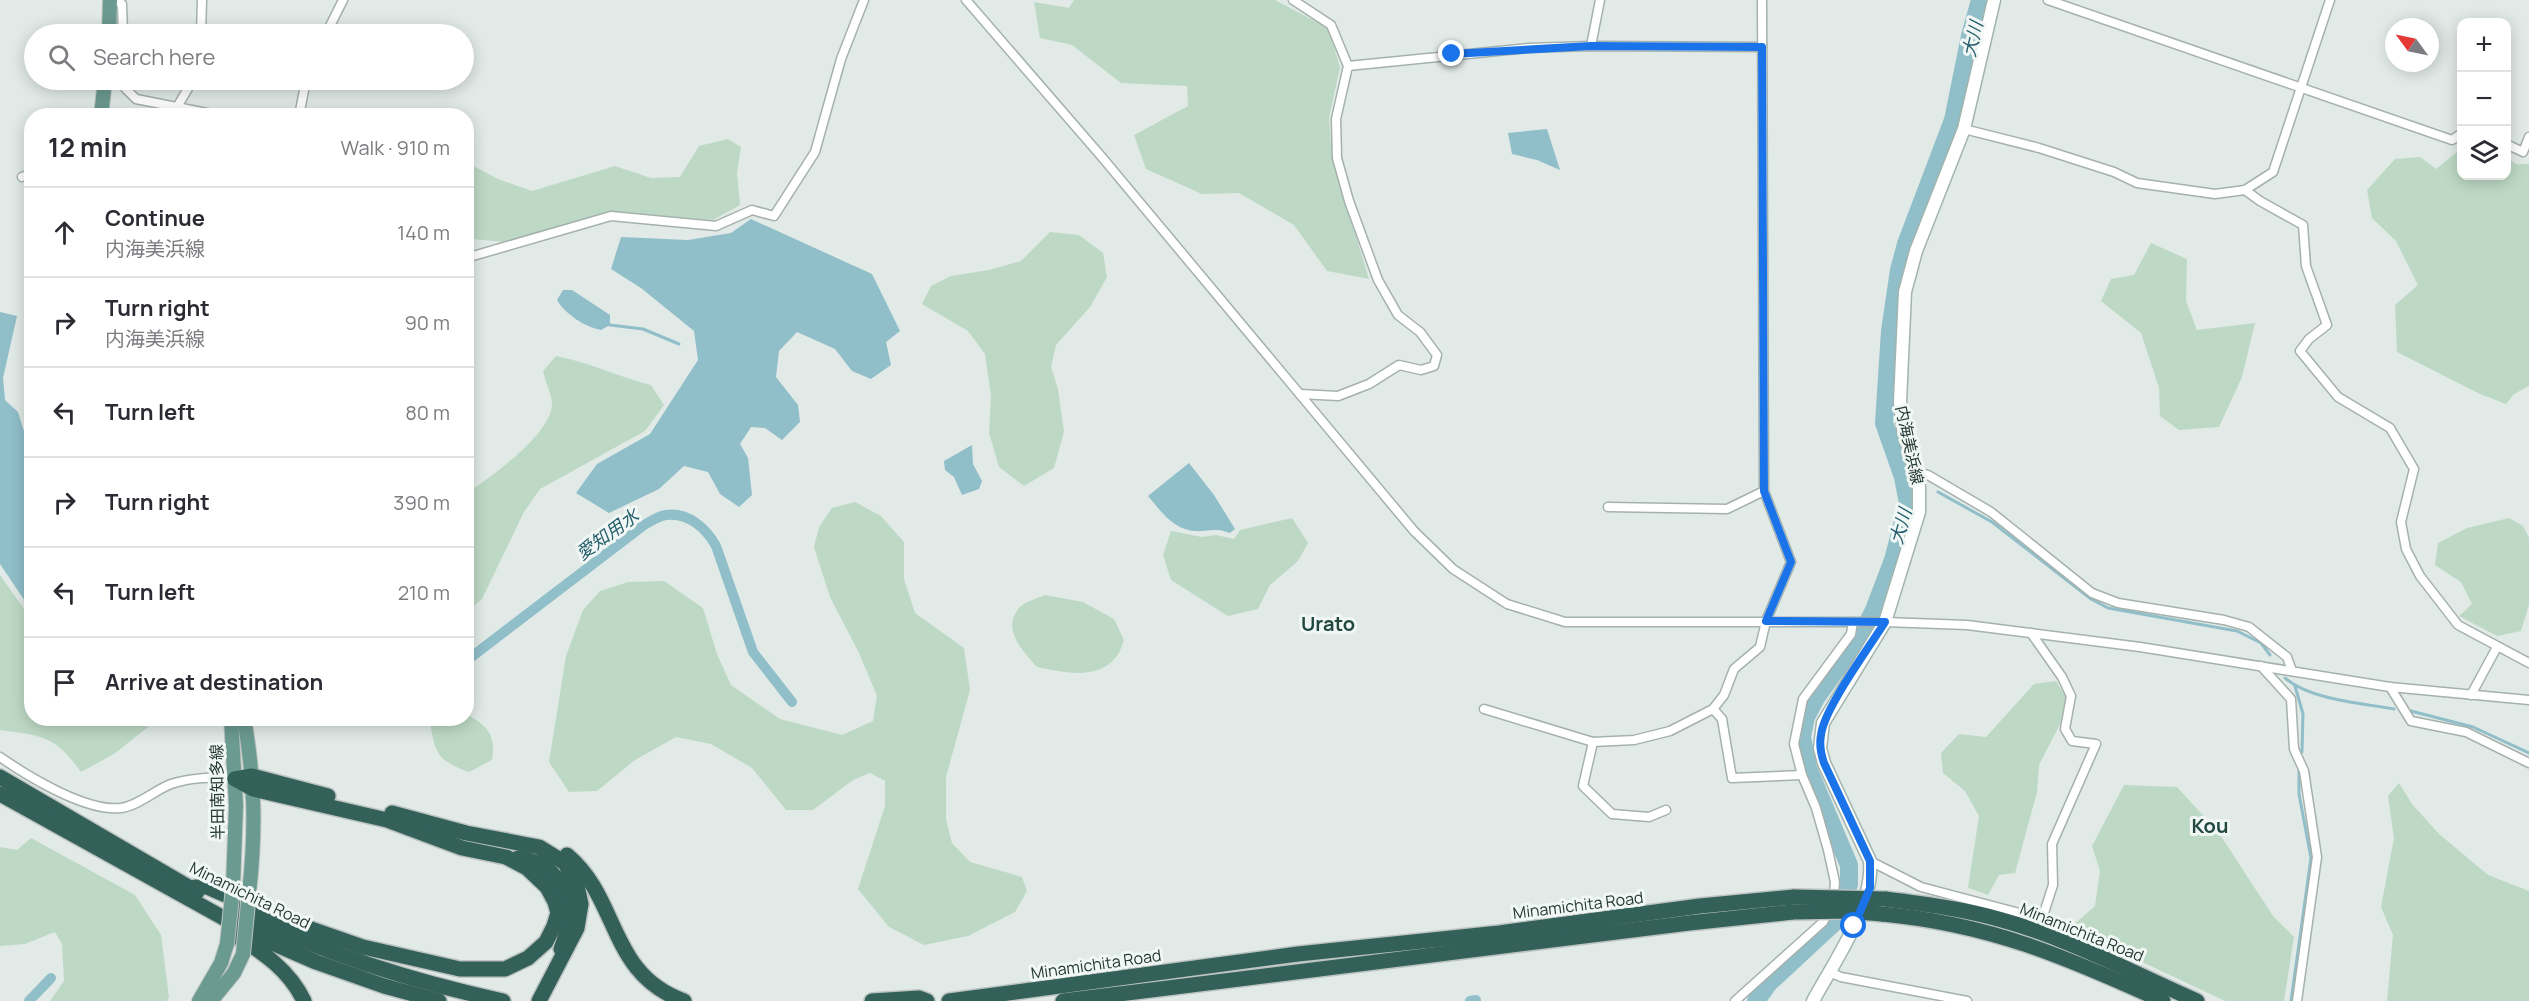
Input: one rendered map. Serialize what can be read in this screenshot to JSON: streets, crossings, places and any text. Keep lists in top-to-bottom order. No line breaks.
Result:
{"streets":{"highway":["Minamichita Road"],"main road":["内海美浜線","半田南知多線"]},"districts":["Urato","Kou"],"water":["大川","愛知用水"],"north":"top left","page":{"map_buttons":["+","−"],"search":"Search here","heading":["12 min","Walk · 910 m"],"list":[["Continue","内海美浜線","140 m"],["Turn right","内海美浜線","90 m"],["Turn left","80 m"],["Turn right","390 m"],["Turn left","210 m"],"Arrive at destination"]}}
